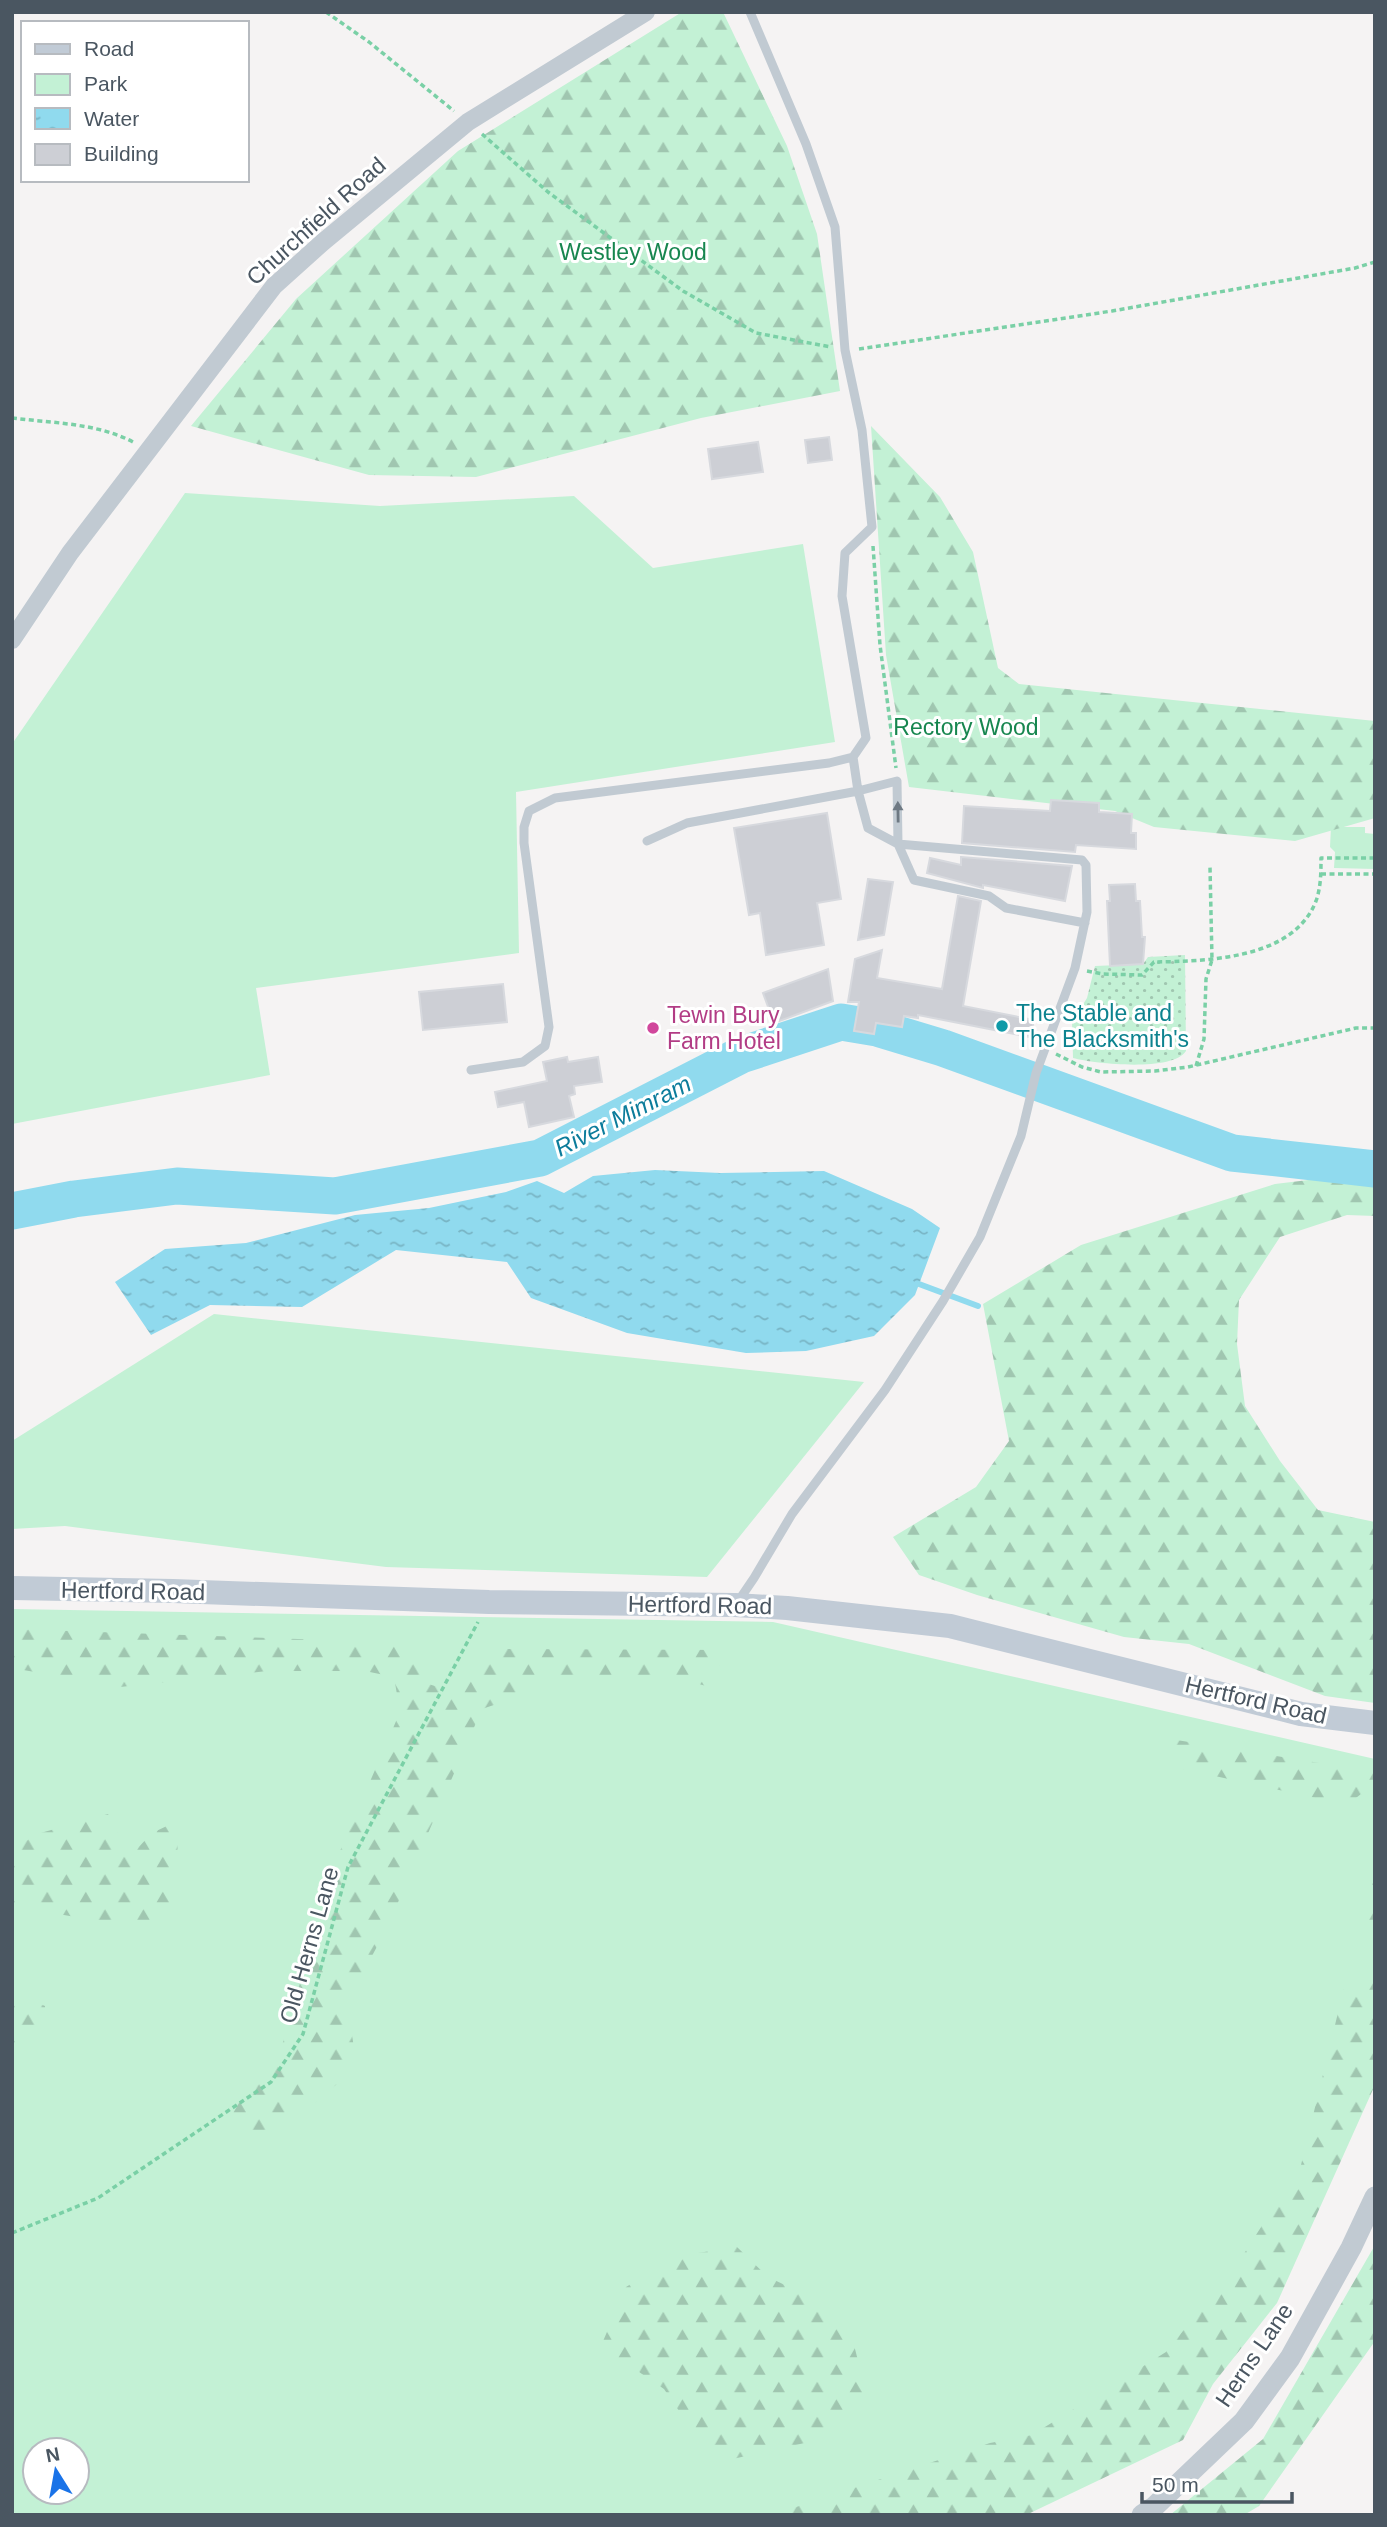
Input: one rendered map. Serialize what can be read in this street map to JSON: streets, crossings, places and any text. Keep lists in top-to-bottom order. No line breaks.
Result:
{"streets":{"main road":["Hertford Road"],"street":["Churchfield Road","Herns Lane"],"path":["Old Herns Lane"]},"crossings":[["Hertford Road","Old Herns Lane"]],"water":["River Mimram"],"parks":["Westley Wood","Rectory Wood"],"places":["The Stable and The Blacksmith's","Tewin Bury Farm Hotel"],"legend":["Road","Park","Water","Building"],"scale_bar":"50 m","north":"top"}
